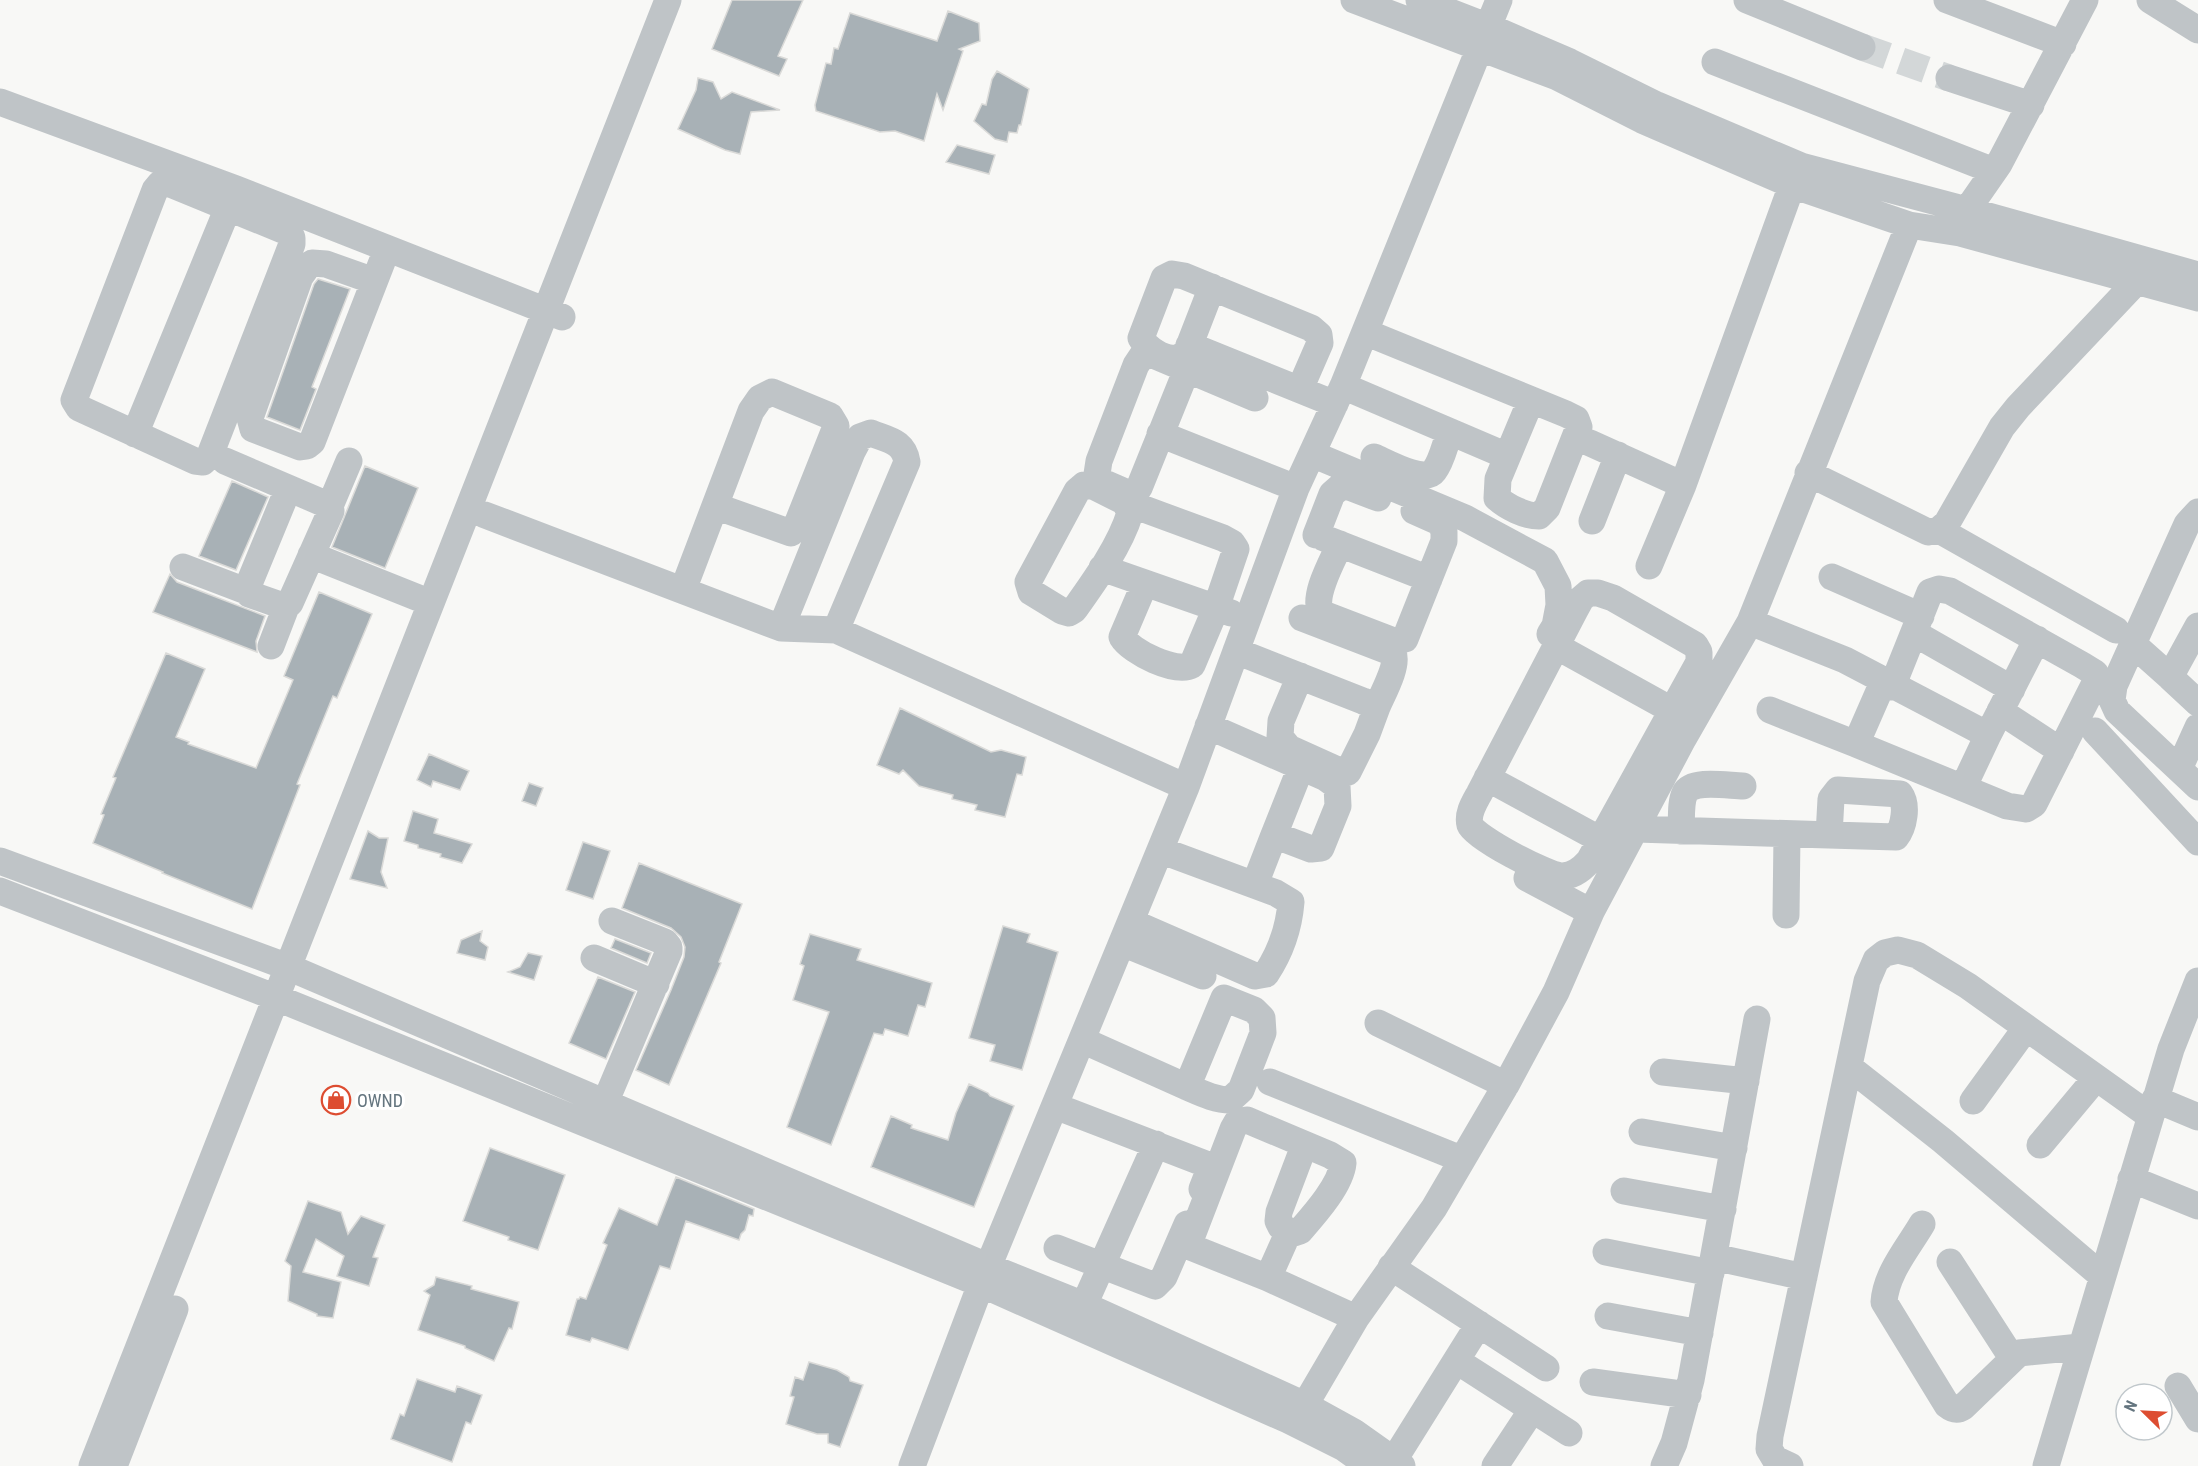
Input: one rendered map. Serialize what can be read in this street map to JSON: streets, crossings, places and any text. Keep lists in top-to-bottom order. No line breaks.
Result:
{"places":{"shop":["OWND"]},"north":"top left"}
